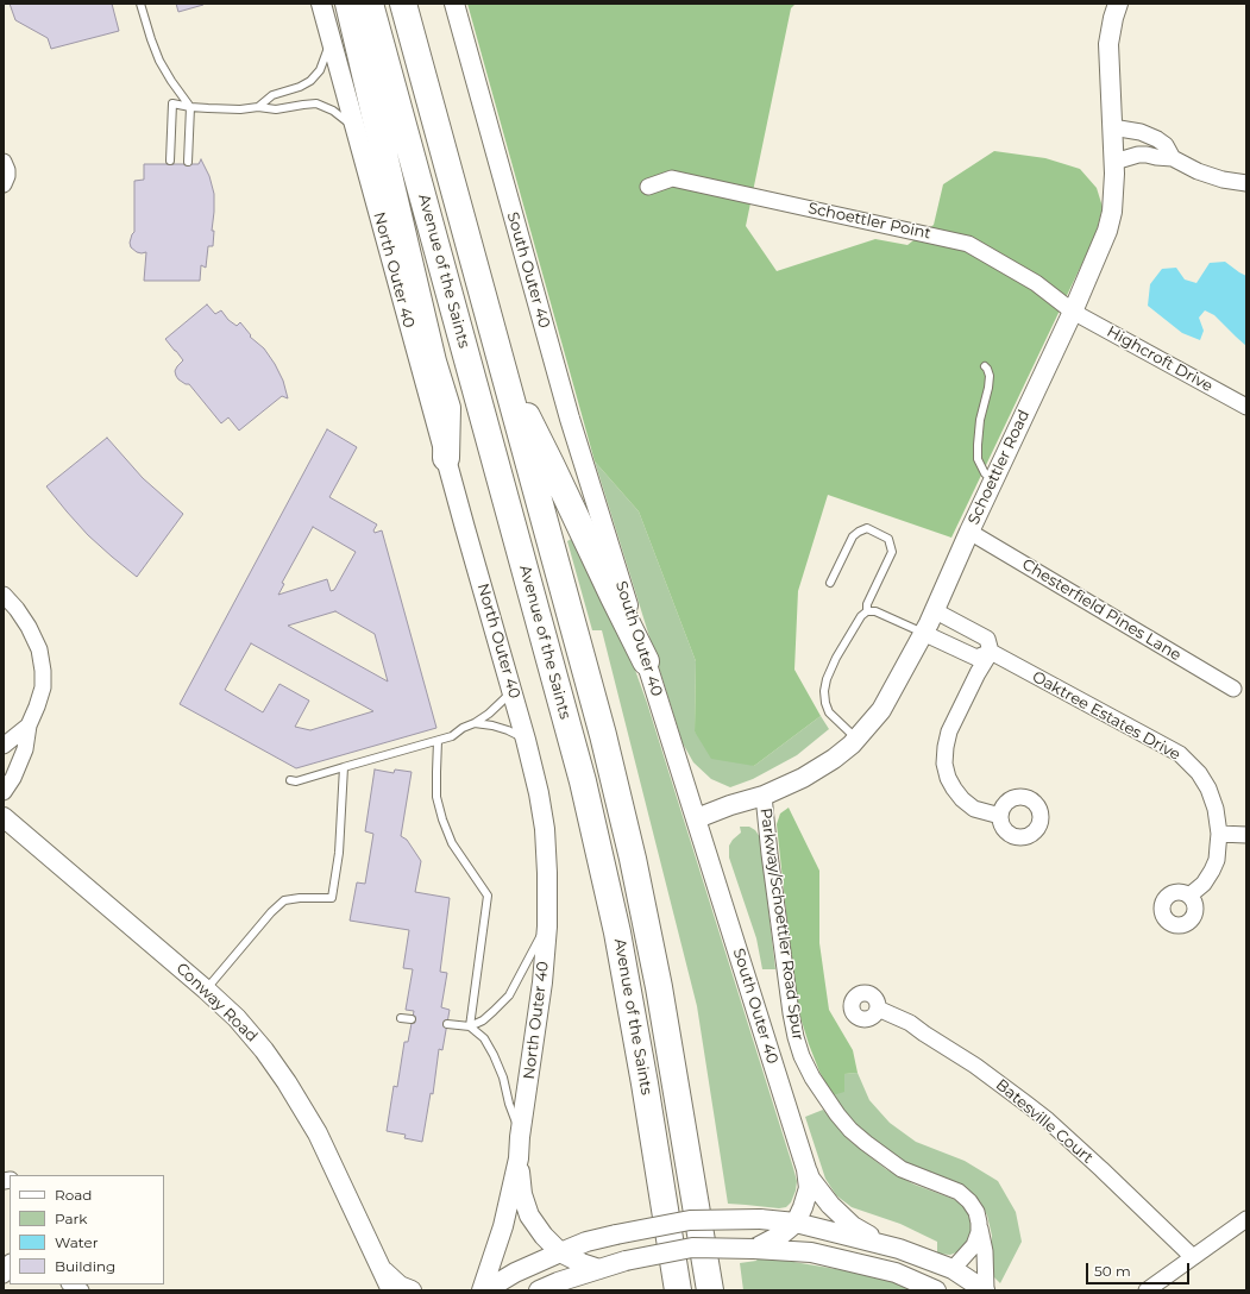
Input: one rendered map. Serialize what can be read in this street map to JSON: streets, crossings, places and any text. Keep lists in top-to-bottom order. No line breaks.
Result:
{"streets":{"highway":["Avenue of the Saints"],"street":["Schoettler Point","North Outer 40","South Outer 40","Highcroft Drive","Schoettler Road","Chesterfield Pines Lane","Oaktree Estates Drive","Parkway/Schoettler Road Spur","Conway Road","Batesville Court"]},"crossings":[["Schoettler Point","Highcroft Drive"],["Schoettler Point","Schoettler Road"],["South Outer 40","Schoettler Road"],["Highcroft Drive","Schoettler Road"],["Schoettler Road","Chesterfield Pines Lane"],["Schoettler Road","Oaktree Estates Drive"],["Schoettler Road","Parkway/Schoettler Road Spur"]],"legend":["Road","Park","Water","Building"],"scale_bar":"50 m"}
